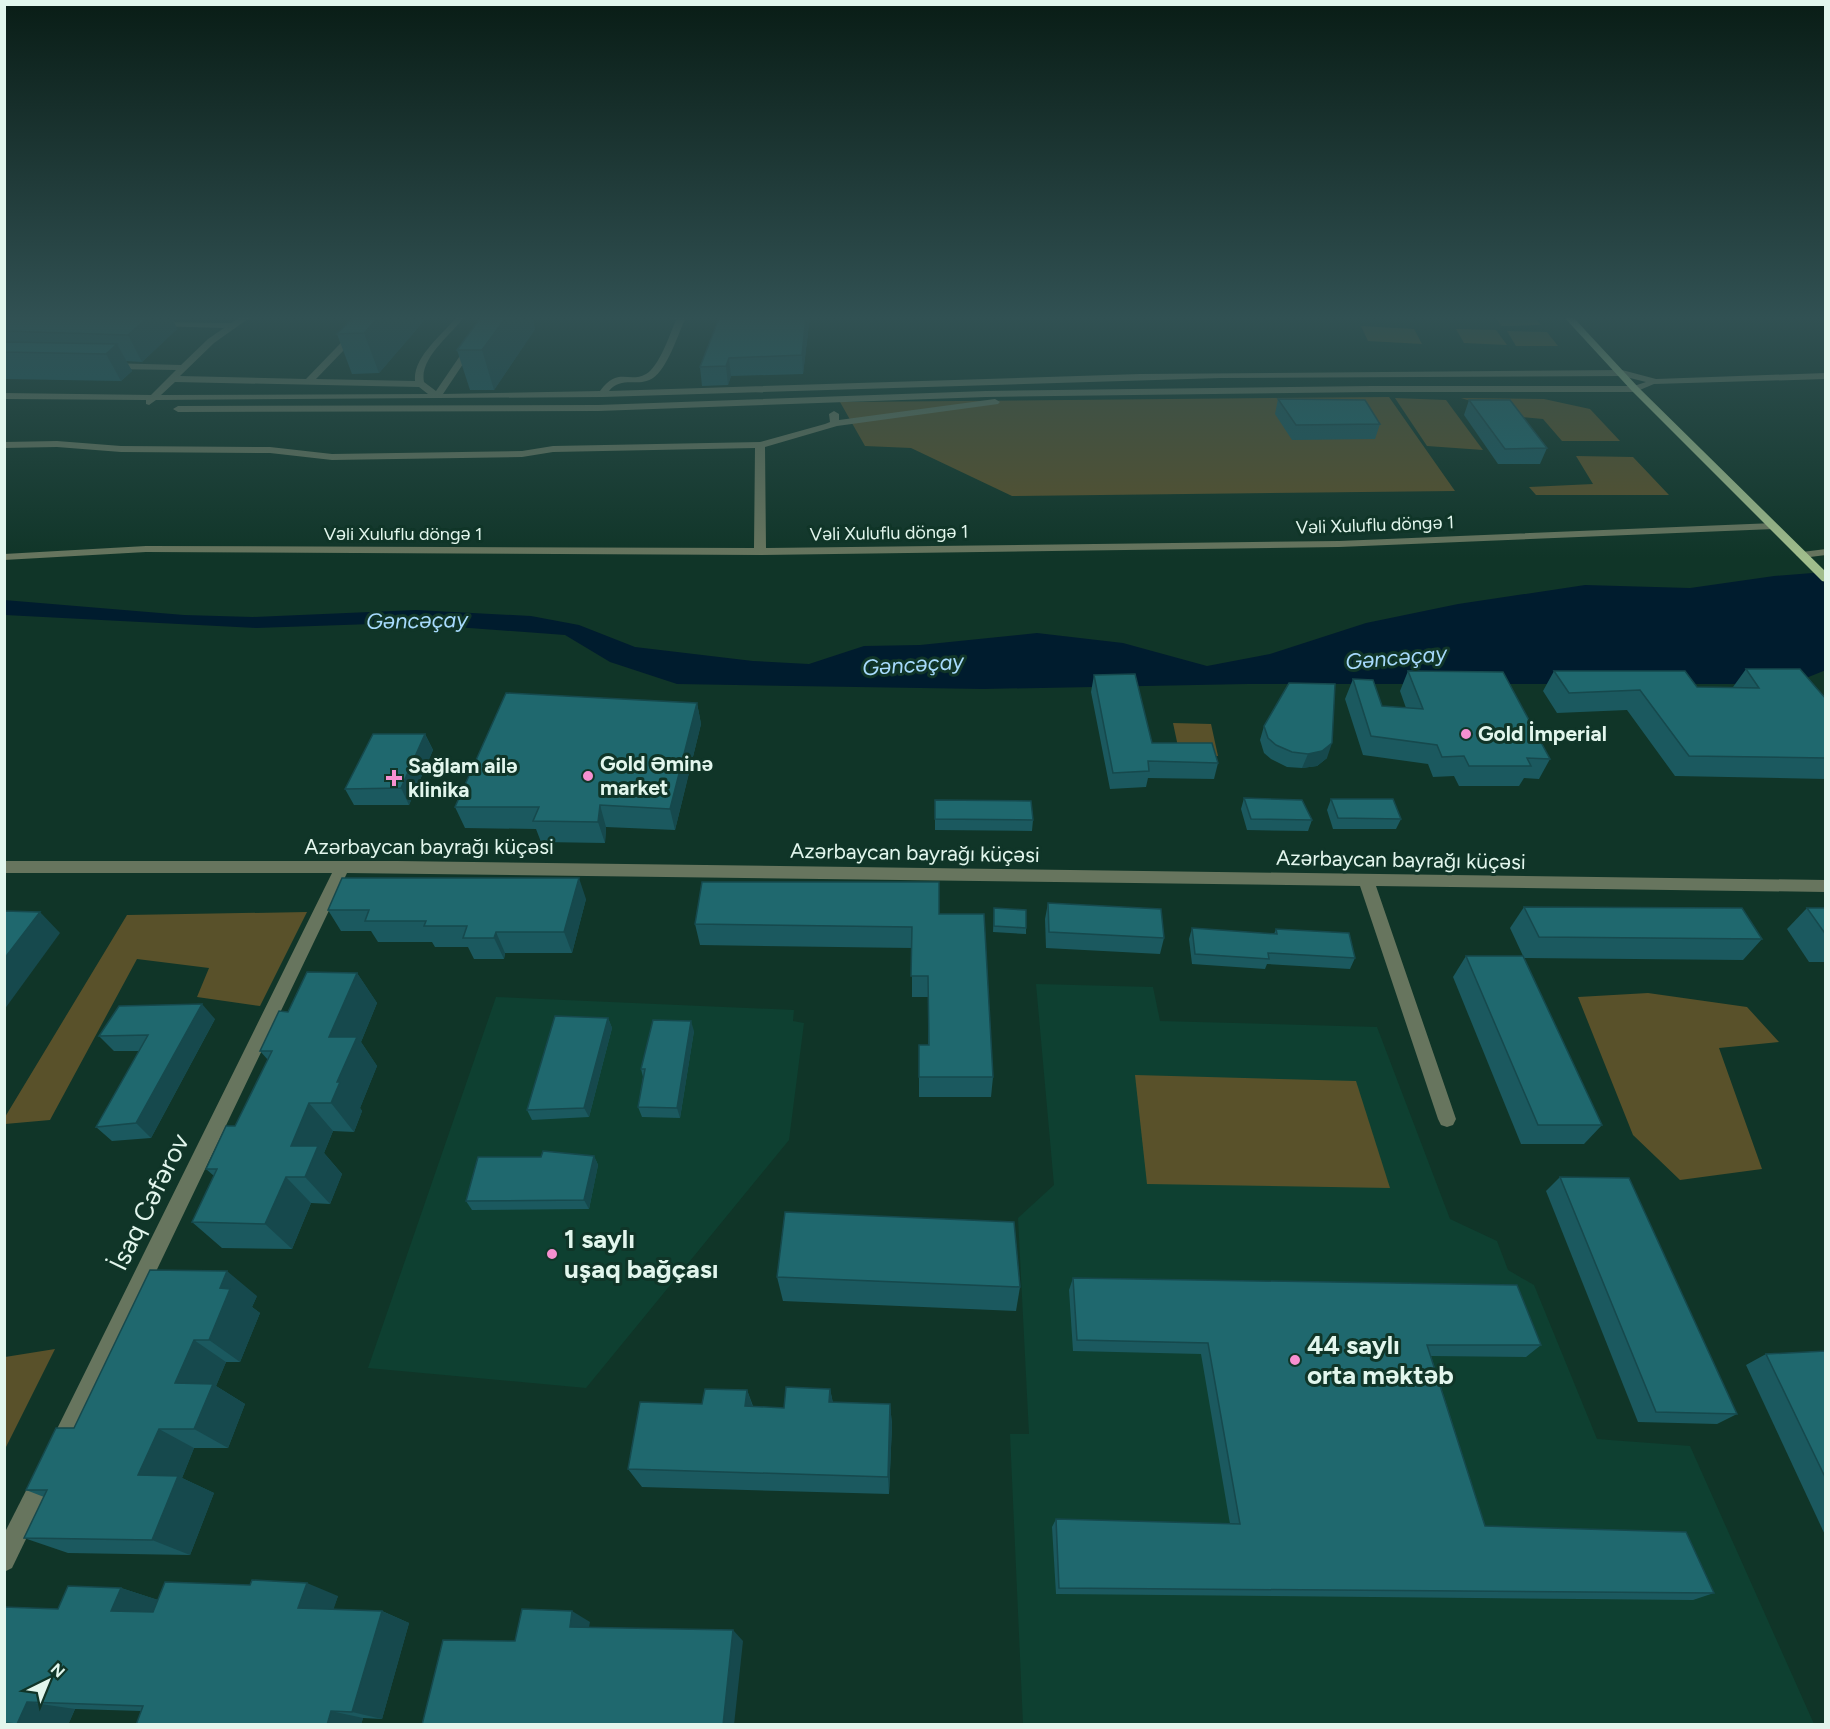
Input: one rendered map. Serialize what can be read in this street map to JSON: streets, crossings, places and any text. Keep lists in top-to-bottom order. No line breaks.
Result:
{"streets":{"street":["Vəli Xuluflu döngə 1","Azərbaycan bayrağı küçəsi","İsaq Cəfərov"]},"crossings":[["Azərbaycan bayrağı küçəsi","İsaq Cəfərov"]],"water":["Gəncəçay"],"places":{"other":["Gold İmperial","Gold Əminə market","1 saylı uşaq bağçası","44 saylı orta məktəb"],"health":["Sağlam ailə klinika"]},"north":"top right"}
